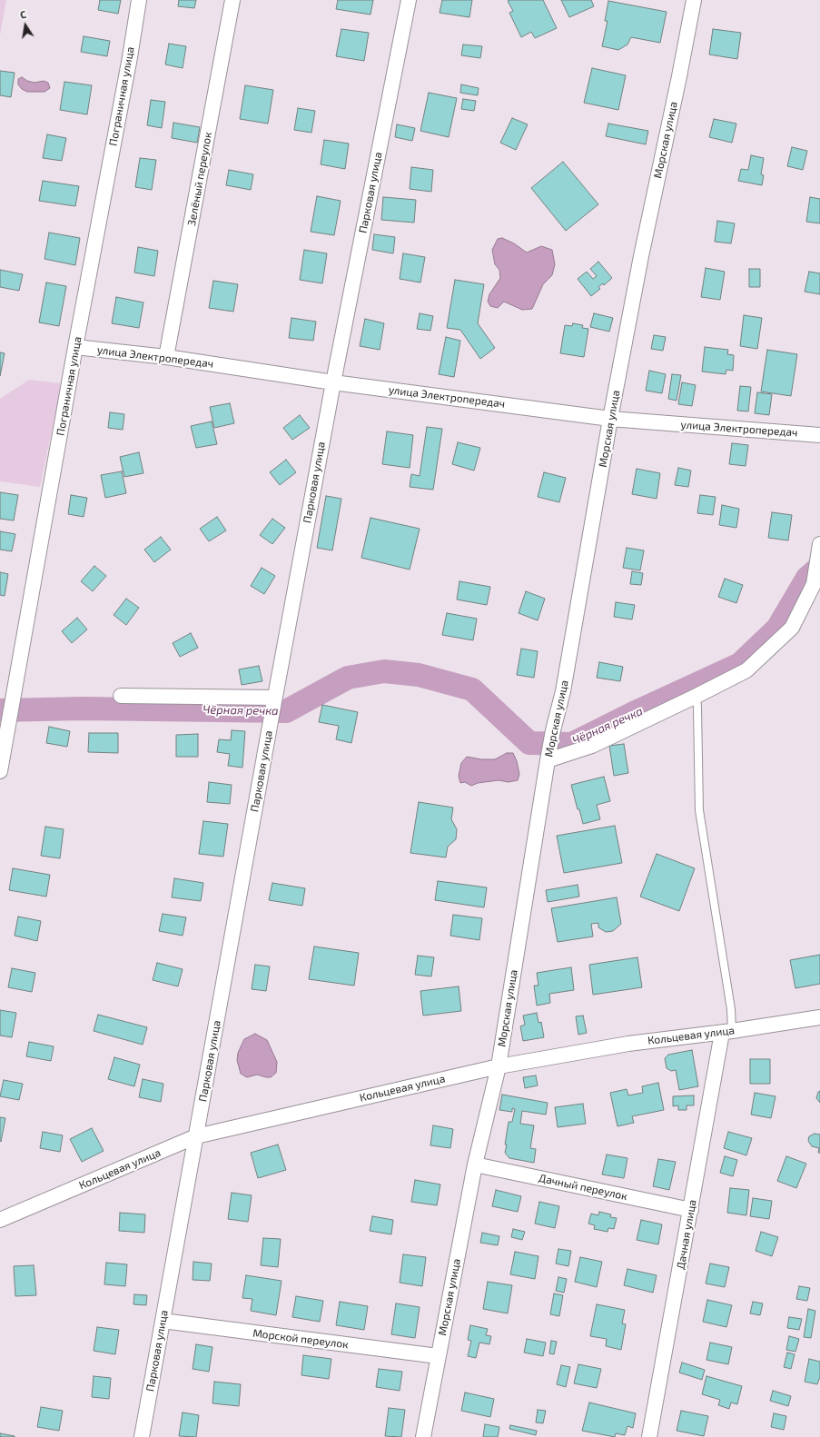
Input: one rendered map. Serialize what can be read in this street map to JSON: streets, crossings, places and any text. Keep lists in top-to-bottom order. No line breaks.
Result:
{"streets":{"street":["Пограничная улица","Морская улица","Зелёный переулок","Парковая улица","улица Электропередач","Кольцевая улица","Дачный переулок","Дачная улица","Морской переулок"]},"crossings":[["Пограничная улица","улица Электропередач"],["Морская улица","улица Электропередач"],["Морская улица","Кольцевая улица"],["Морская улица","Дачный переулок"],["Морская улица","Морской переулок"],["Зелёный переулок","улица Электропередач"],["Парковая улица","улица Электропередач"],["Парковая улица","Кольцевая улица"],["Парковая улица","Морской переулок"],["Кольцевая улица","Дачная улица"],["Дачный переулок","Дачная улица"]],"water":["Чёрная речка"],"north":"top"}
